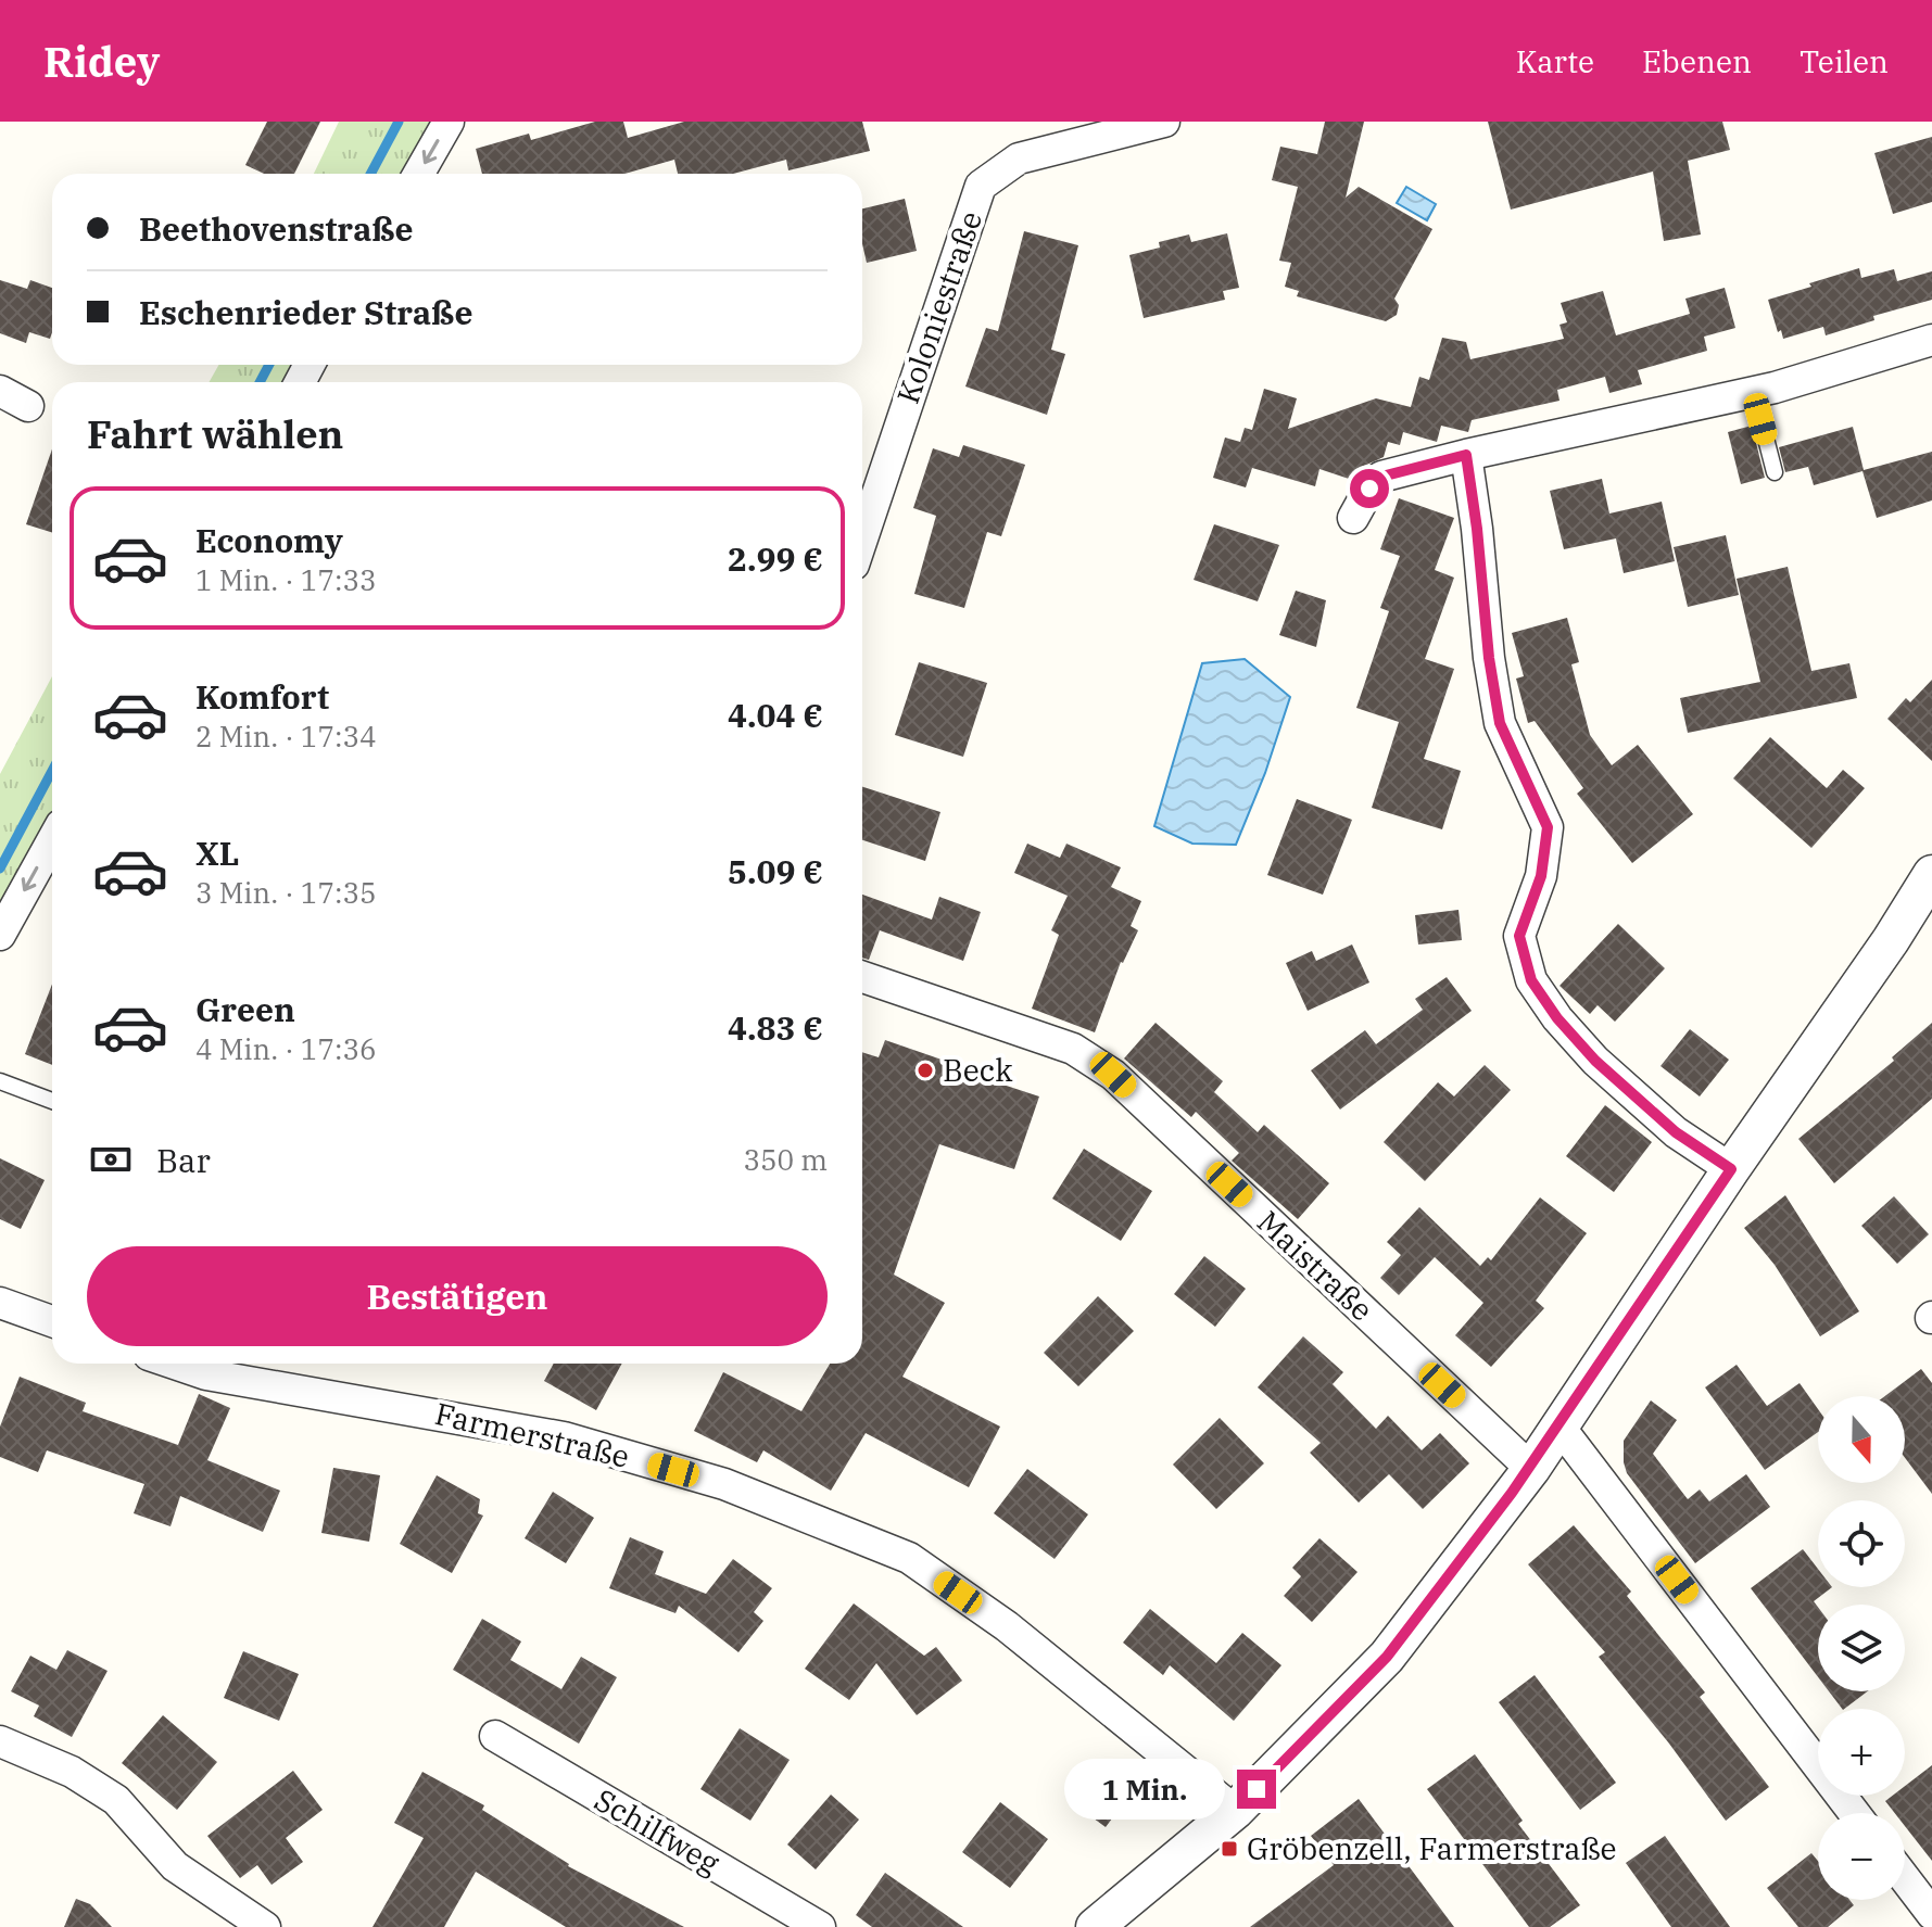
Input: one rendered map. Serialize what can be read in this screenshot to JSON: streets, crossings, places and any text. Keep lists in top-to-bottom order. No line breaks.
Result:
{"streets":{"street":["Koloniestraße","Maistraße","Farmerstraße","Schilfweg"]},"places":{"other":["Beck"],"transit":["Gröbenzell, Farmerstraße"]},"north":"bottom","page":{"header":"Ridey","nav":["Karte","Ebenen","Teilen"],"banner":["Beethovenstraße","Eschenrieder Straße"],"heading":"Fahrt wählen","list":[{"name":"Economy","note":"1 Min. · 17:33","value":"2.99 €"},{"name":"Komfort","note":"2 Min. · 17:34","value":"4.04 €"},{"name":"XL","note":"3 Min. · 17:35","value":"5.09 €"},{"name":"Green","note":"4 Min. · 17:36","value":"4.83 €"}],"pay":["Bar","350 m"],"buttons":"Bestätigen","map_buttons":["+","−"],"bubble":"1 Min."}}
